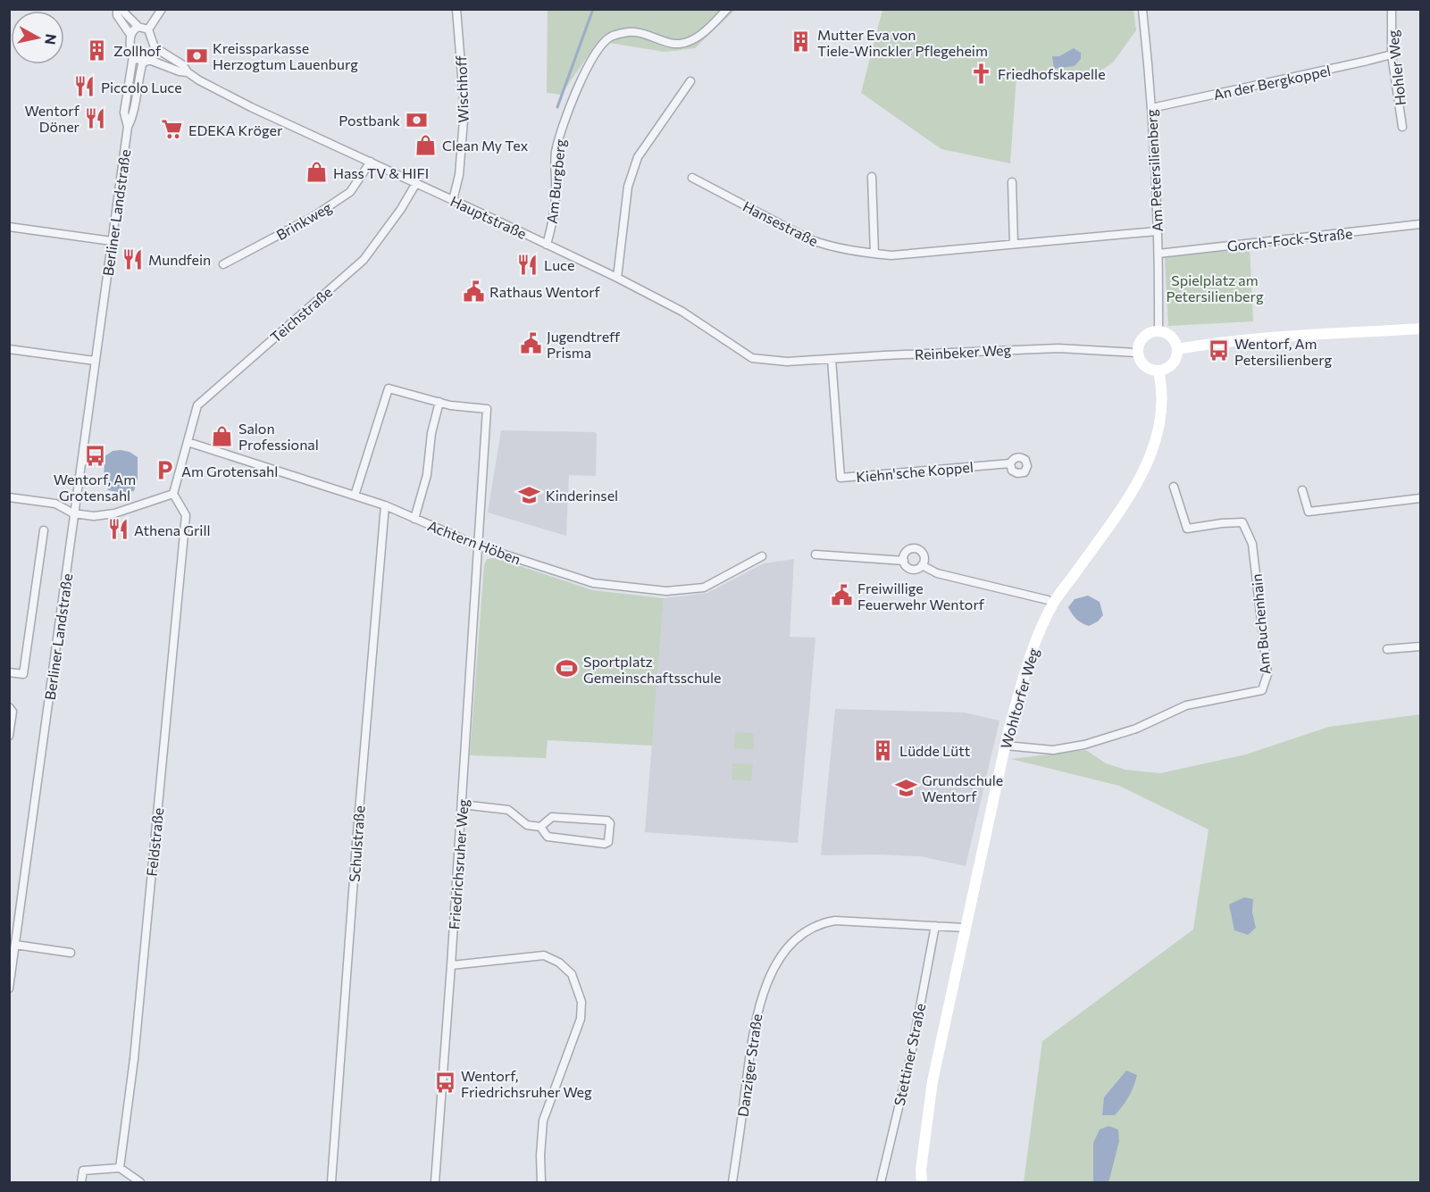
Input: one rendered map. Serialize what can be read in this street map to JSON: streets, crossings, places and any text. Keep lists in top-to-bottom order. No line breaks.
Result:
{"streets":{"main road":["Wohltorfer Weg"],"street":["Hohler Weg","An der Bergkoppel","Wischhoff","Am Petersilienberg","Am Burgberg","Berliner Landstraße","Hauptstraße","Brinkweg","Hansestraße","Gorch-Fock-Straße","Teichstraße","Reinbeker Weg","Kiehn'sche Koppel","Achtern Höben","Am Buchenhain","Feldstraße","Schulstraße","Friedrichsruher Weg","Stettiner Straße","Danziger Straße"]},"crossings":[["Hohler Weg","An der Bergkoppel"],["An der Bergkoppel","Am Petersilienberg"],["Wischhoff","Hauptstraße"],["Am Petersilienberg","Hansestraße"],["Am Petersilienberg","Gorch-Fock-Straße"],["Am Petersilienberg","Reinbeker Weg"],["Am Petersilienberg","Wohltorfer Weg"],["Am Burgberg","Hauptstraße"],["Berliner Landstraße","Hauptstraße"],["Hauptstraße","Brinkweg"],["Hauptstraße","Teichstraße"],["Hauptstraße","Reinbeker Weg"],["Teichstraße","Achtern Höben"],["Reinbeker Weg","Kiehn'sche Koppel"],["Reinbeker Weg","Wohltorfer Weg"],["Achtern Höben","Schulstraße"],["Achtern Höben","Friedrichsruher Weg"],["Am Buchenhain","Wohltorfer Weg"],["Wohltorfer Weg","Danziger Straße"],["Stettiner Straße","Danziger Straße"]],"parks":["Spielplatz am Petersilienberg"],"places":{"building":["Mutter Eva von Tiele-Winckler Pflegeheim","Zollhof","Lüdde Lütt"],"bank":["Kreissparkasse Herzogtum Lauenburg","Postbank"],"church":["Friedhofskapelle"],"restaurant":["Piccolo Luce","Wentorf Döner","Mundfein","Luce","Athena Grill"],"supermarket":["EDEKA Kröger"],"shop":["Clean My Tex","Hass TV & HIFI","Salon Professional"],"public building":["Rathaus Wentorf","Jugendtreff Prisma","Freiwillige Feuerwehr Wentorf"],"bus stop":["Wentorf, Am Petersilienberg","Wentorf, Am Grotensahl","Wentorf, Friedrichsruher Weg"],"parking":["Am Grotensahl"],"school or university":["Kinderinsel","Grundschule Wentorf"],"sports":["Sportplatz Gemeinschaftsschule"]},"north":"right"}
